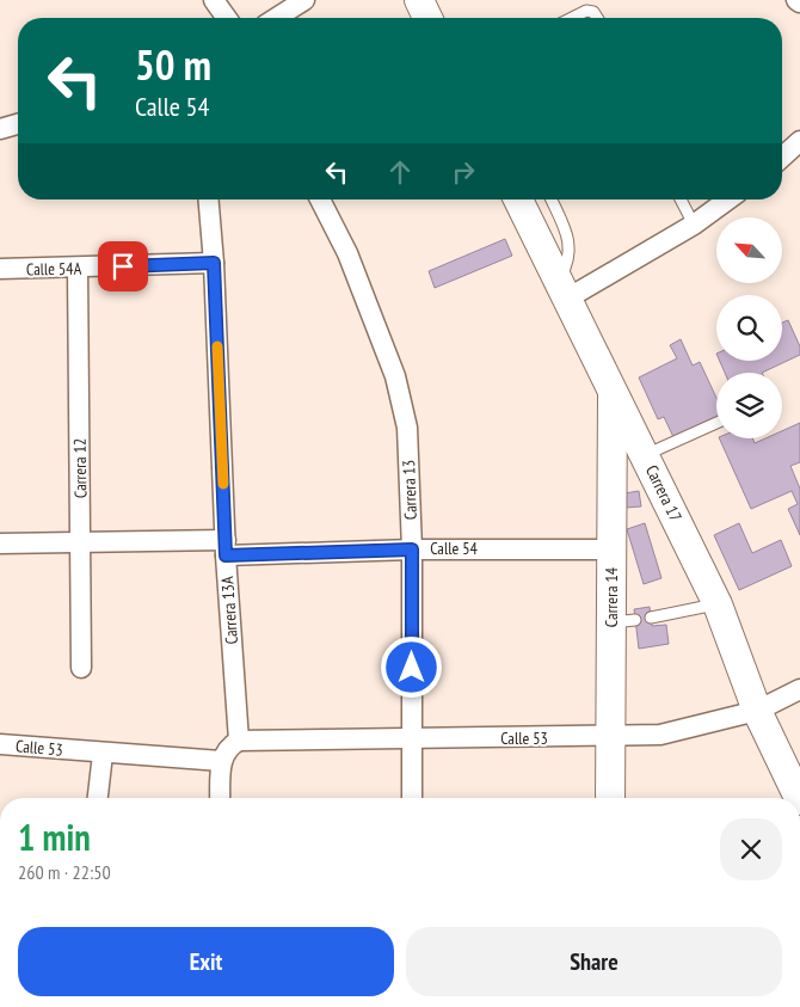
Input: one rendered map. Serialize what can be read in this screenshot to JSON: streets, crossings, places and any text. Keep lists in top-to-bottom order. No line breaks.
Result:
{"streets":{"main road":["Carrera 17","Carrera 14"],"street":["Calle 54A","Carrera 12","Carrera 13","Calle 54","Carrera 13A","Calle 53"]},"crossings":[["Calle 54A","Carrera 12"],["Calle 54A","Carrera 13A"],["Carrera 12","Calle 54"],["Carrera 13","Calle 54"],["Carrera 13","Calle 53"],["Carrera 17","Carrera 14"],["Carrera 17","Calle 53"],["Calle 54","Carrera 14"],["Calle 54","Carrera 13A"],["Carrera 14","Calle 53"],["Carrera 13A","Calle 53"]],"north":"top left","page":{"turn":["50 m","Calle 54"],"heading":["1 min","260 m · 22:50"],"buttons":["Exit","Share"]}}
